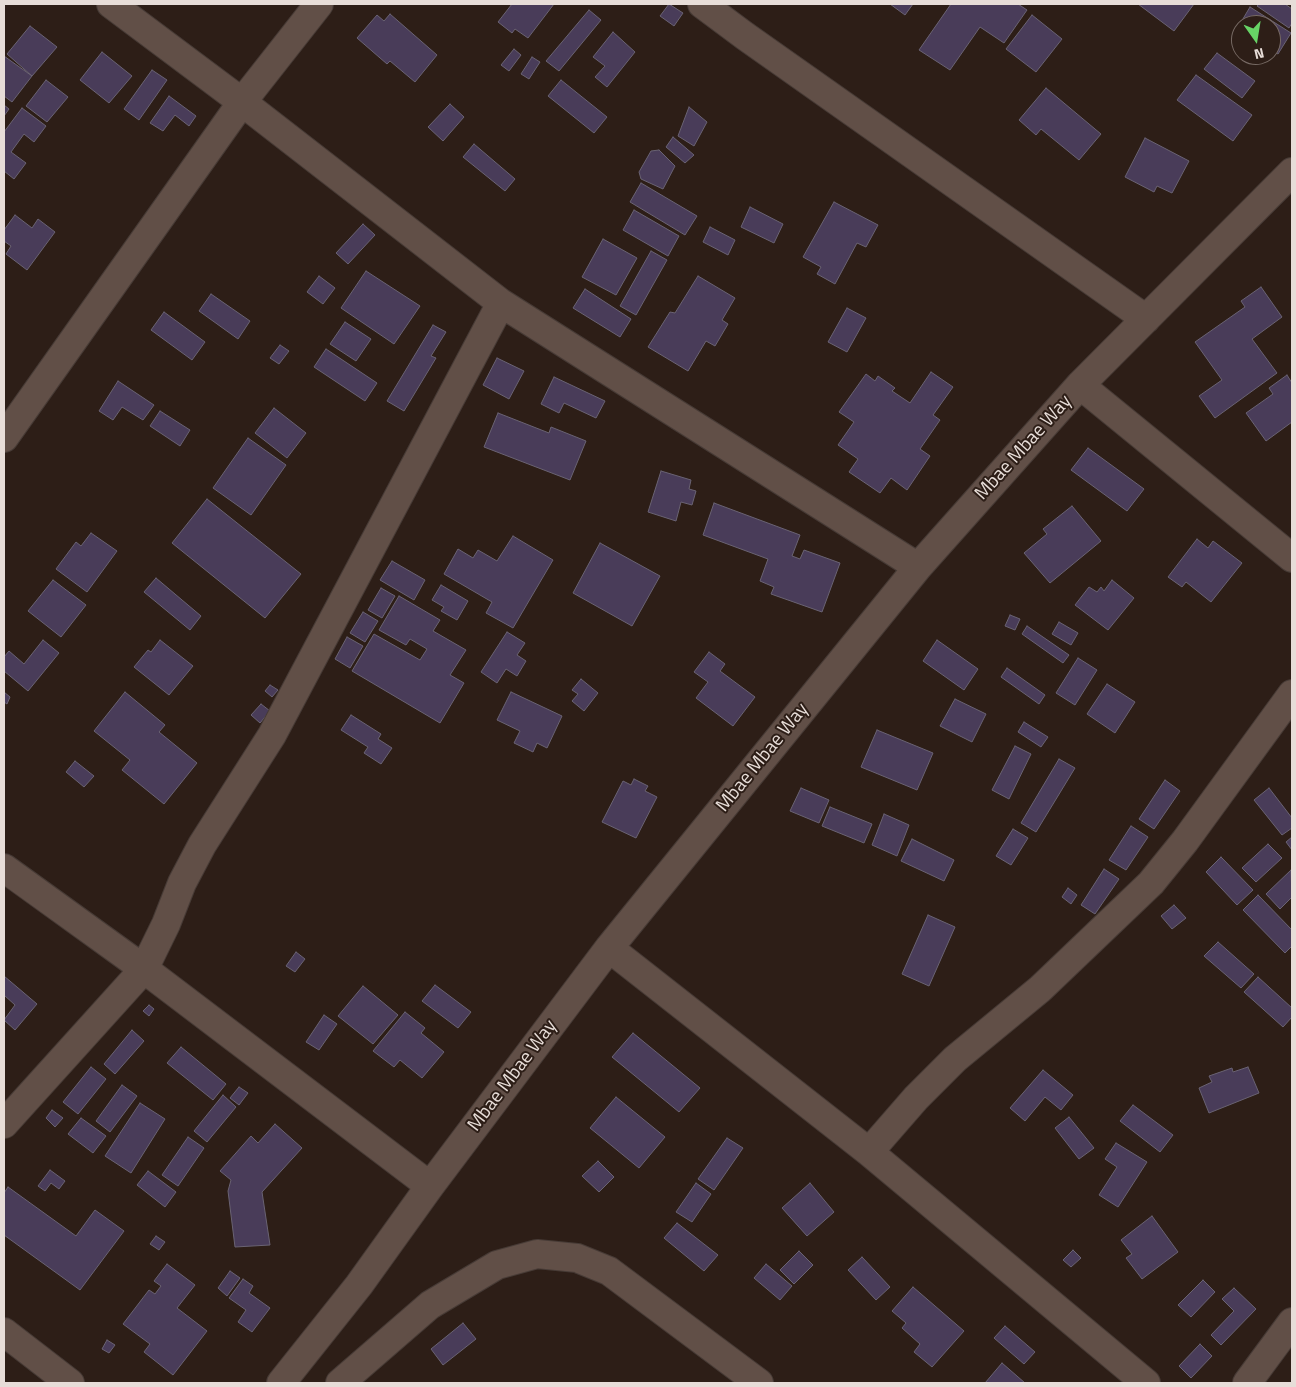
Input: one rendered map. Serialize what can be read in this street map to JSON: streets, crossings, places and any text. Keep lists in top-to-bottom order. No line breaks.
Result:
{"streets":{"street":["Mbae Mbae Way"]},"north":"bottom"}
